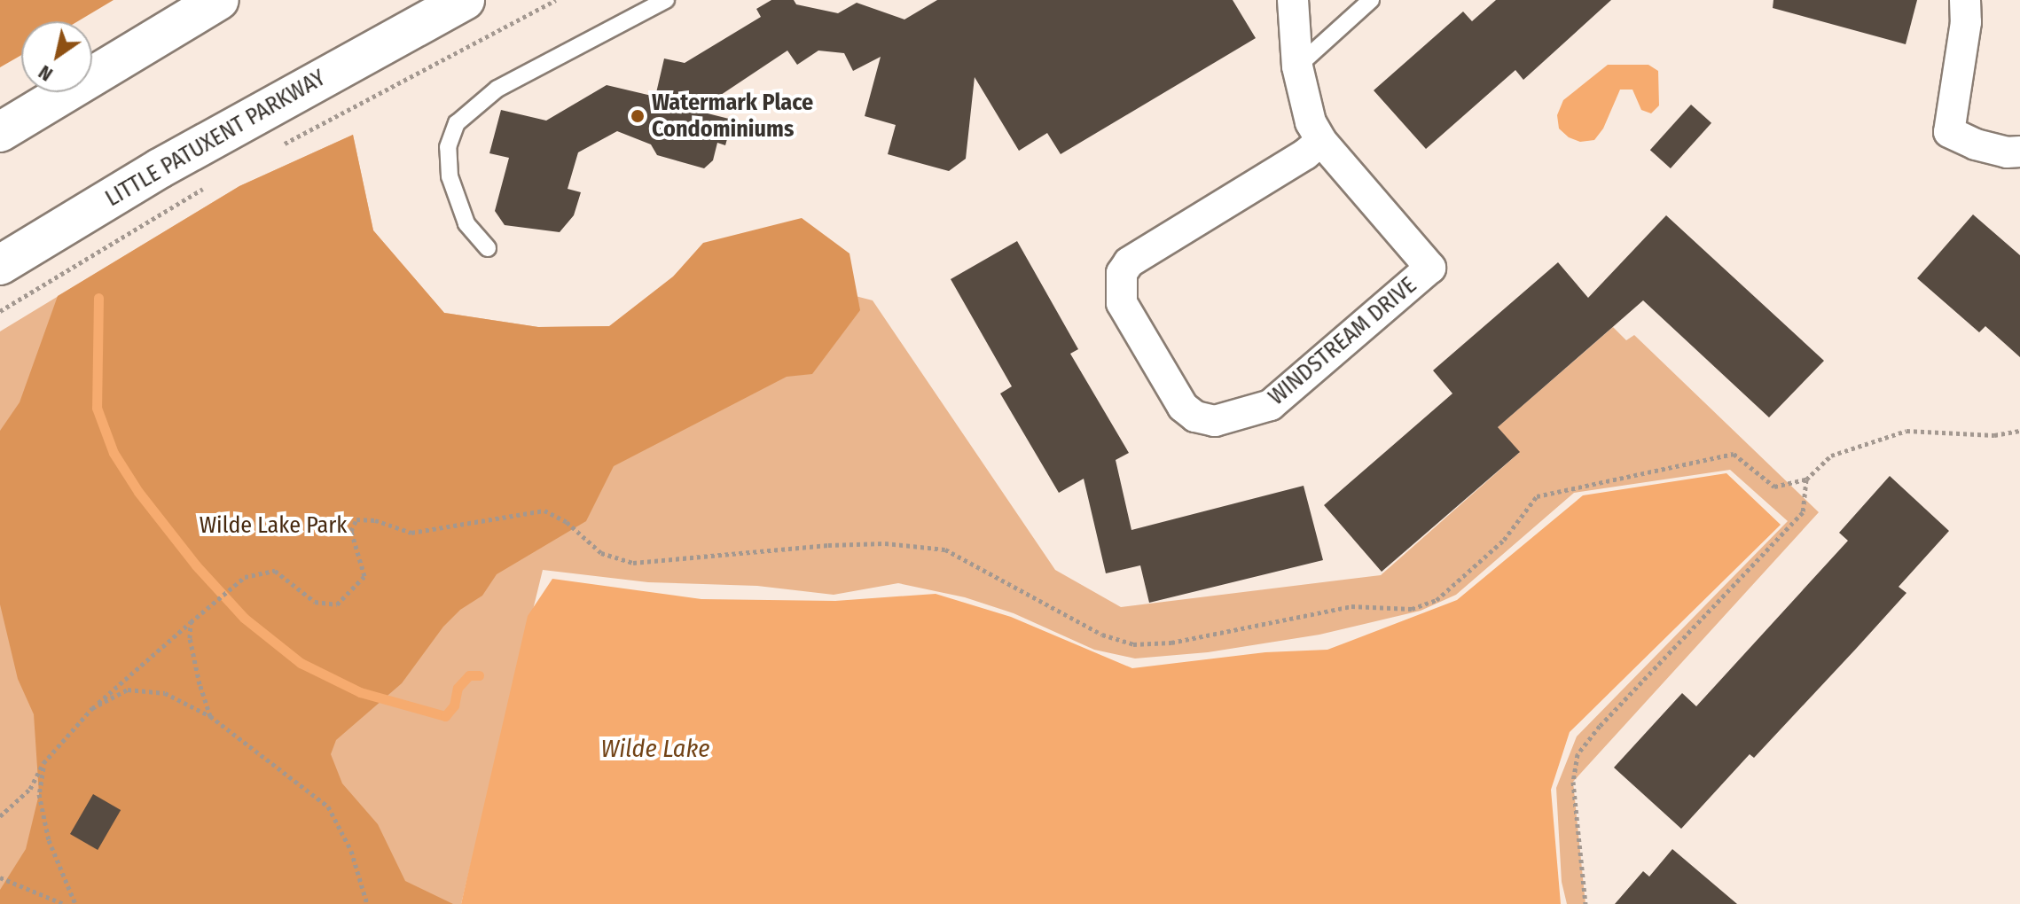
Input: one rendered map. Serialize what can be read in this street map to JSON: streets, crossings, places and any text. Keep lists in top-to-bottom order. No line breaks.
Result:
{"streets":{"main road":["LITTLE PATUXENT PARKWAY"],"street":["WINDSTREAM DRIVE"]},"water":["Wilde Lake"],"parks":["Wilde Lake Park"],"places":["Watermark Place Condominiums"],"north":"bottom left"}
